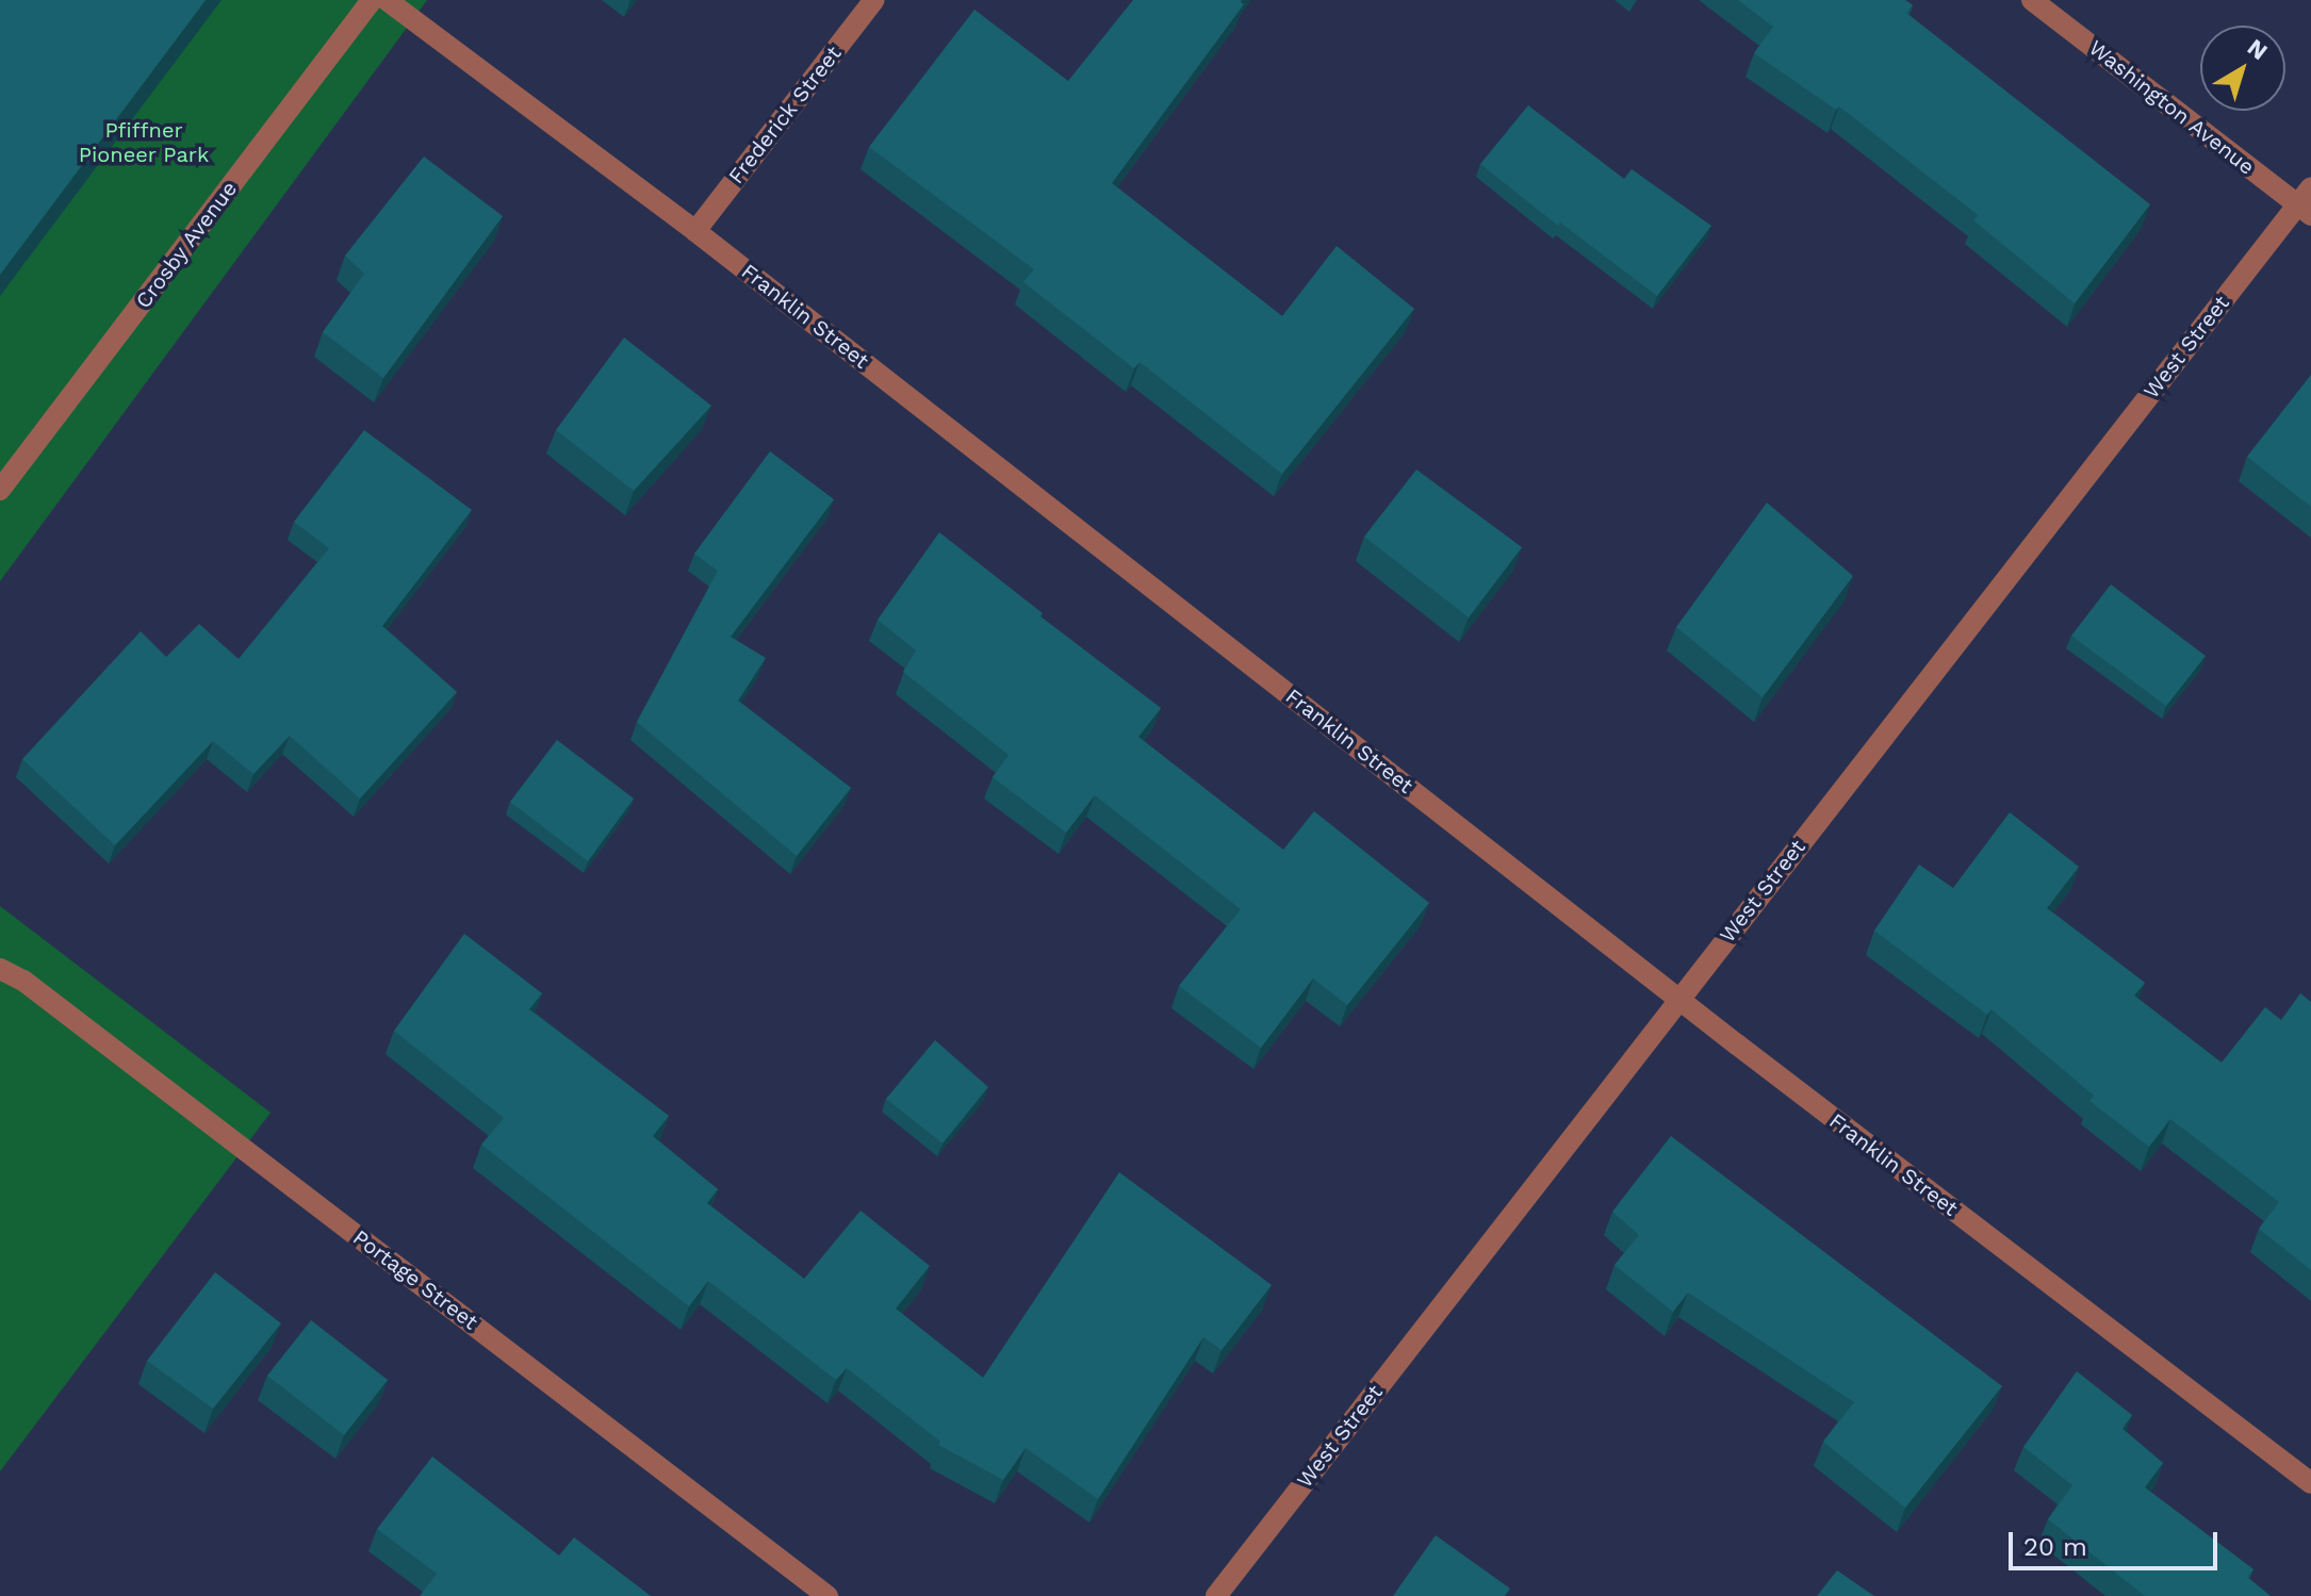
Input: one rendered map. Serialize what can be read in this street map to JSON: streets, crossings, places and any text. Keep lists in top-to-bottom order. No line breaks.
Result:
{"streets":{"street":["Washington Avenue","Frederick Street","Crosby Avenue","Franklin Street","West Street","Portage Street"]},"crossings":[["Washington Avenue","West Street"],["Frederick Street","Franklin Street"],["Franklin Street","West Street"]],"parks":["Pfiffner Pioneer Park"],"scale_bar":"20 m","north":"top right"}
